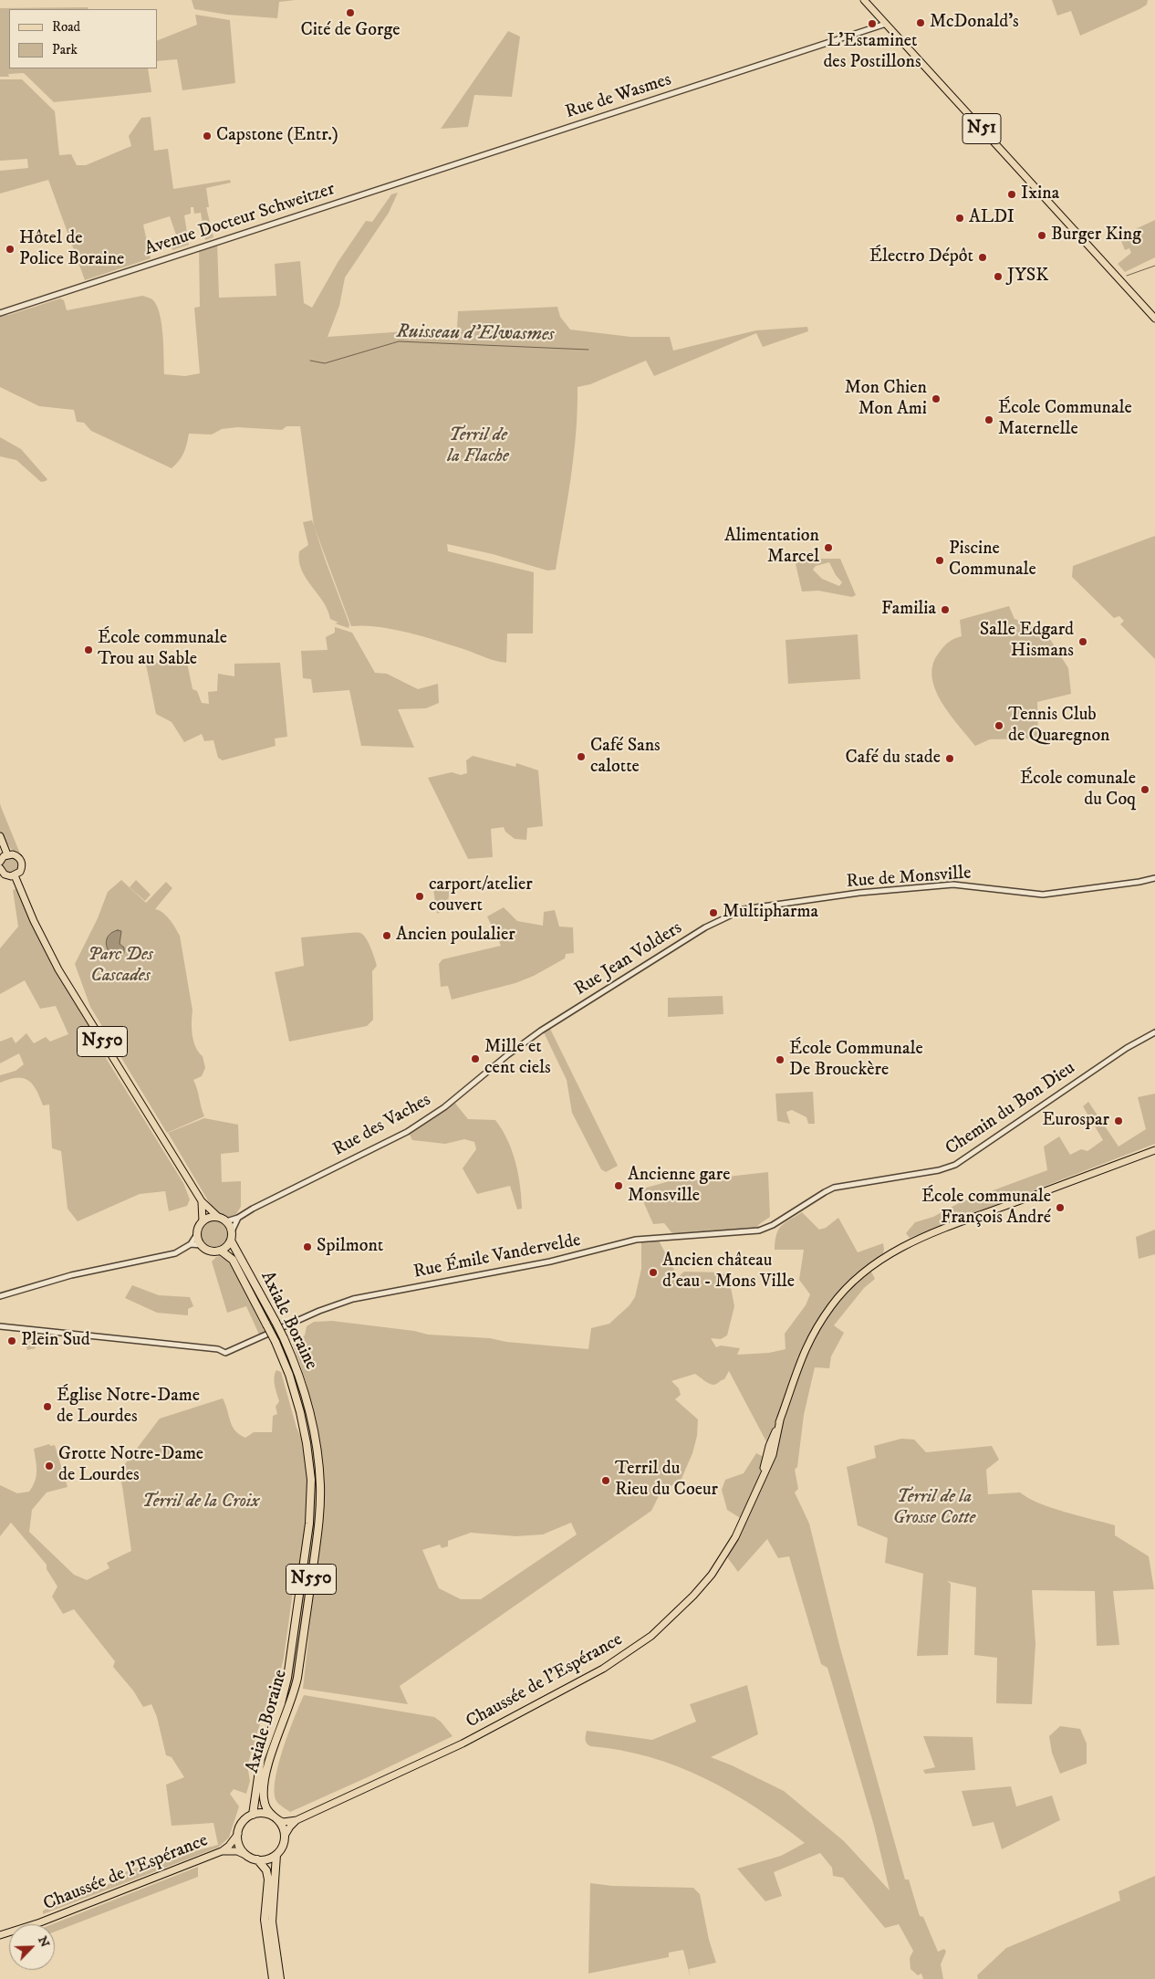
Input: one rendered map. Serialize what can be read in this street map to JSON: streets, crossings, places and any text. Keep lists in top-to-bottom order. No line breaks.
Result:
{"streets":{"highway":["N550","Axiale Boraine"],"main road":["N51","Chaussée de l'Espérance"],"street":["Rue de Wasmes","Avenue Docteur Schweitzer","Rue de Monsville","Rue Jean Volders","Chemin du Bon Dieu","Rue des Vaches","Rue Émile Vandervelde"]},"crossings":[["Rue de Wasmes","N51"],["Rue de Wasmes","Avenue Docteur Schweitzer"],["Rue de Monsville","Rue Jean Volders"],["Rue Jean Volders","Rue des Vaches"],["N550","Rue des Vaches"],["N550","Axiale Boraine"],["Chemin du Bon Dieu","Rue Émile Vandervelde"],["Rue des Vaches","Axiale Boraine"]],"water":["Ruisseau d'Elwasmes"],"parks":["Terril de la Flache","Parc Des Cascades","Terril de la Grosse Cotte","Terril de la Croix"],"places":["Cité de Gorge","McDonald's","L'Estaminet des Postillons","Capstone (Entr.)","Ixina","ALDI","Burger King","Hôtel de Police Boraine","Électro Dépôt","JYSK","Mon Chien Mon Ami","École Communale Maternelle","Alimentation Marcel","Piscine Communale","Familia","Salle Edgard Hismans","École communale Trou au Sable","Tennis Club de Quaregnon","Café Sans calotte","Café du stade","École comunale du Coq","carport/atelier couvert","Multipharma","Ancien poulalier","Mille et cent ciels","École Communale De Brouckère","Eurospar","Ancienne gare Monsville","École communale François André","Spilmont","Ancien château d'eau - Mons Ville","Plein Sud","Église Notre-Dame de Lourdes","Grotte Notre-Dame de Lourdes","Terril du Rieu du Coeur"],"legend":["Road","Park"],"north":"top right"}
